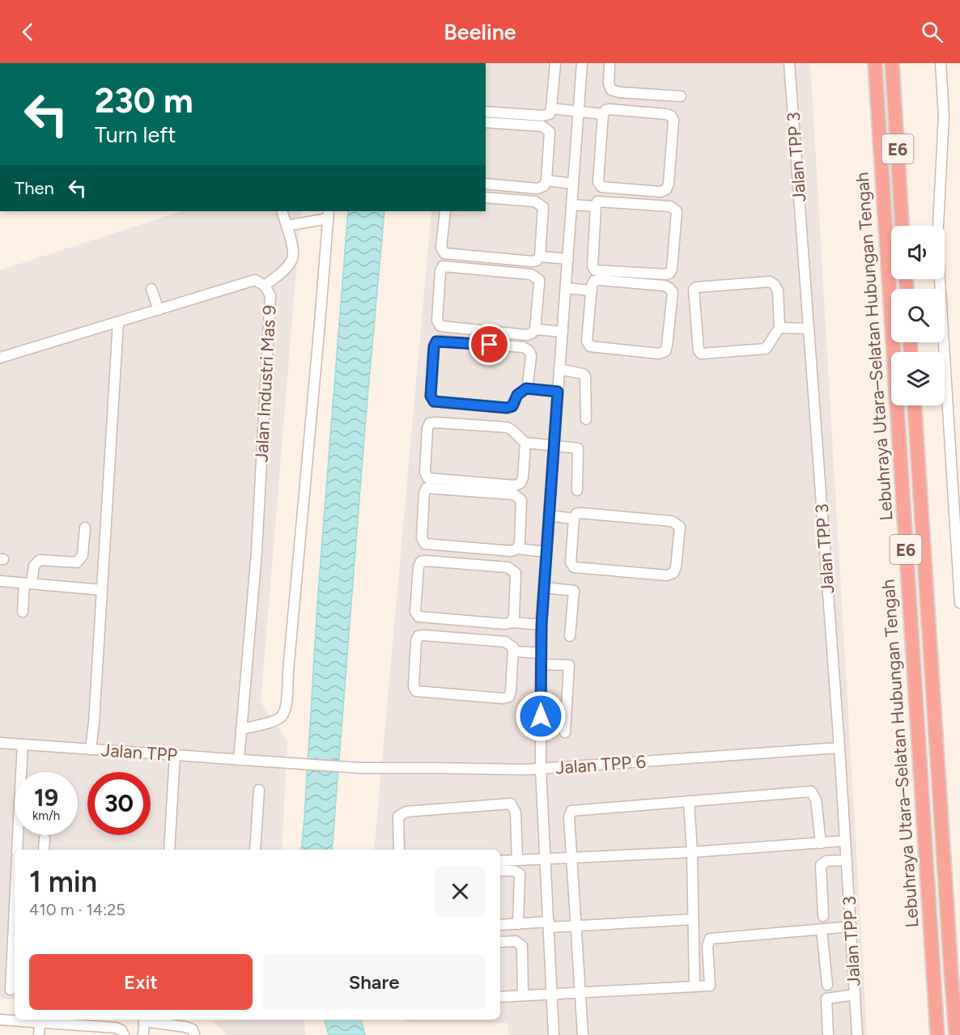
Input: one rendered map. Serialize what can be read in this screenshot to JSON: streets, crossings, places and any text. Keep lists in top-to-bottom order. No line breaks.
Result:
{"streets":{"highway":["E6","Lebuhraya Utara–Selatan Hubungan Tengah"],"street":["Jalan TPP 3","Jalan Industri Mas 9","Jalan TPP","Jalan TPP 6"]},"crossings":[["Jalan TPP 3","Jalan TPP 6"],["Jalan Industri Mas 9","Jalan TPP"],["Jalan TPP","Jalan TPP 6"]],"page":{"header":"Beeline","turn":["230 m","Turn left"],"then":"Then","speed":"19 km/h","limit":"30","heading":["1 min","410 m · 14:25"],"buttons":["Exit","Share"]}}
